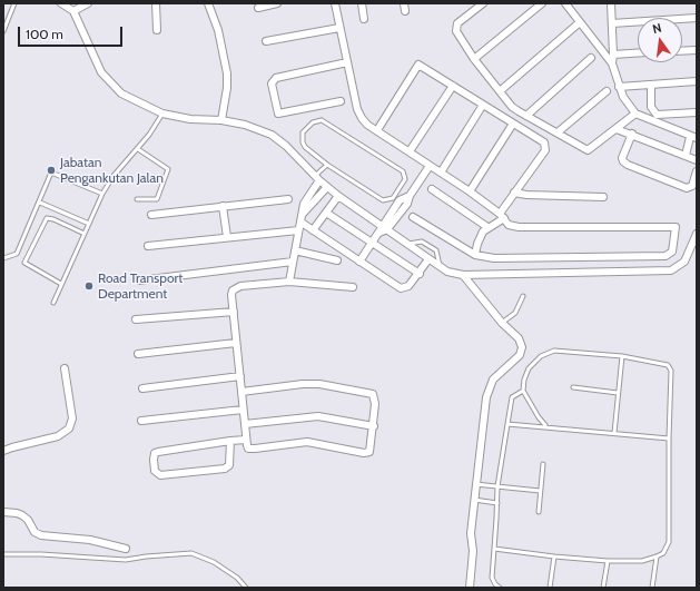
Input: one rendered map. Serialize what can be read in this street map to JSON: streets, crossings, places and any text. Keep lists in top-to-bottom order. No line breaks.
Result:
{"places":["Jabatan Pengankutan Jalan","Road Transport Department"],"scale_bar":"100 m","north":"top"}
